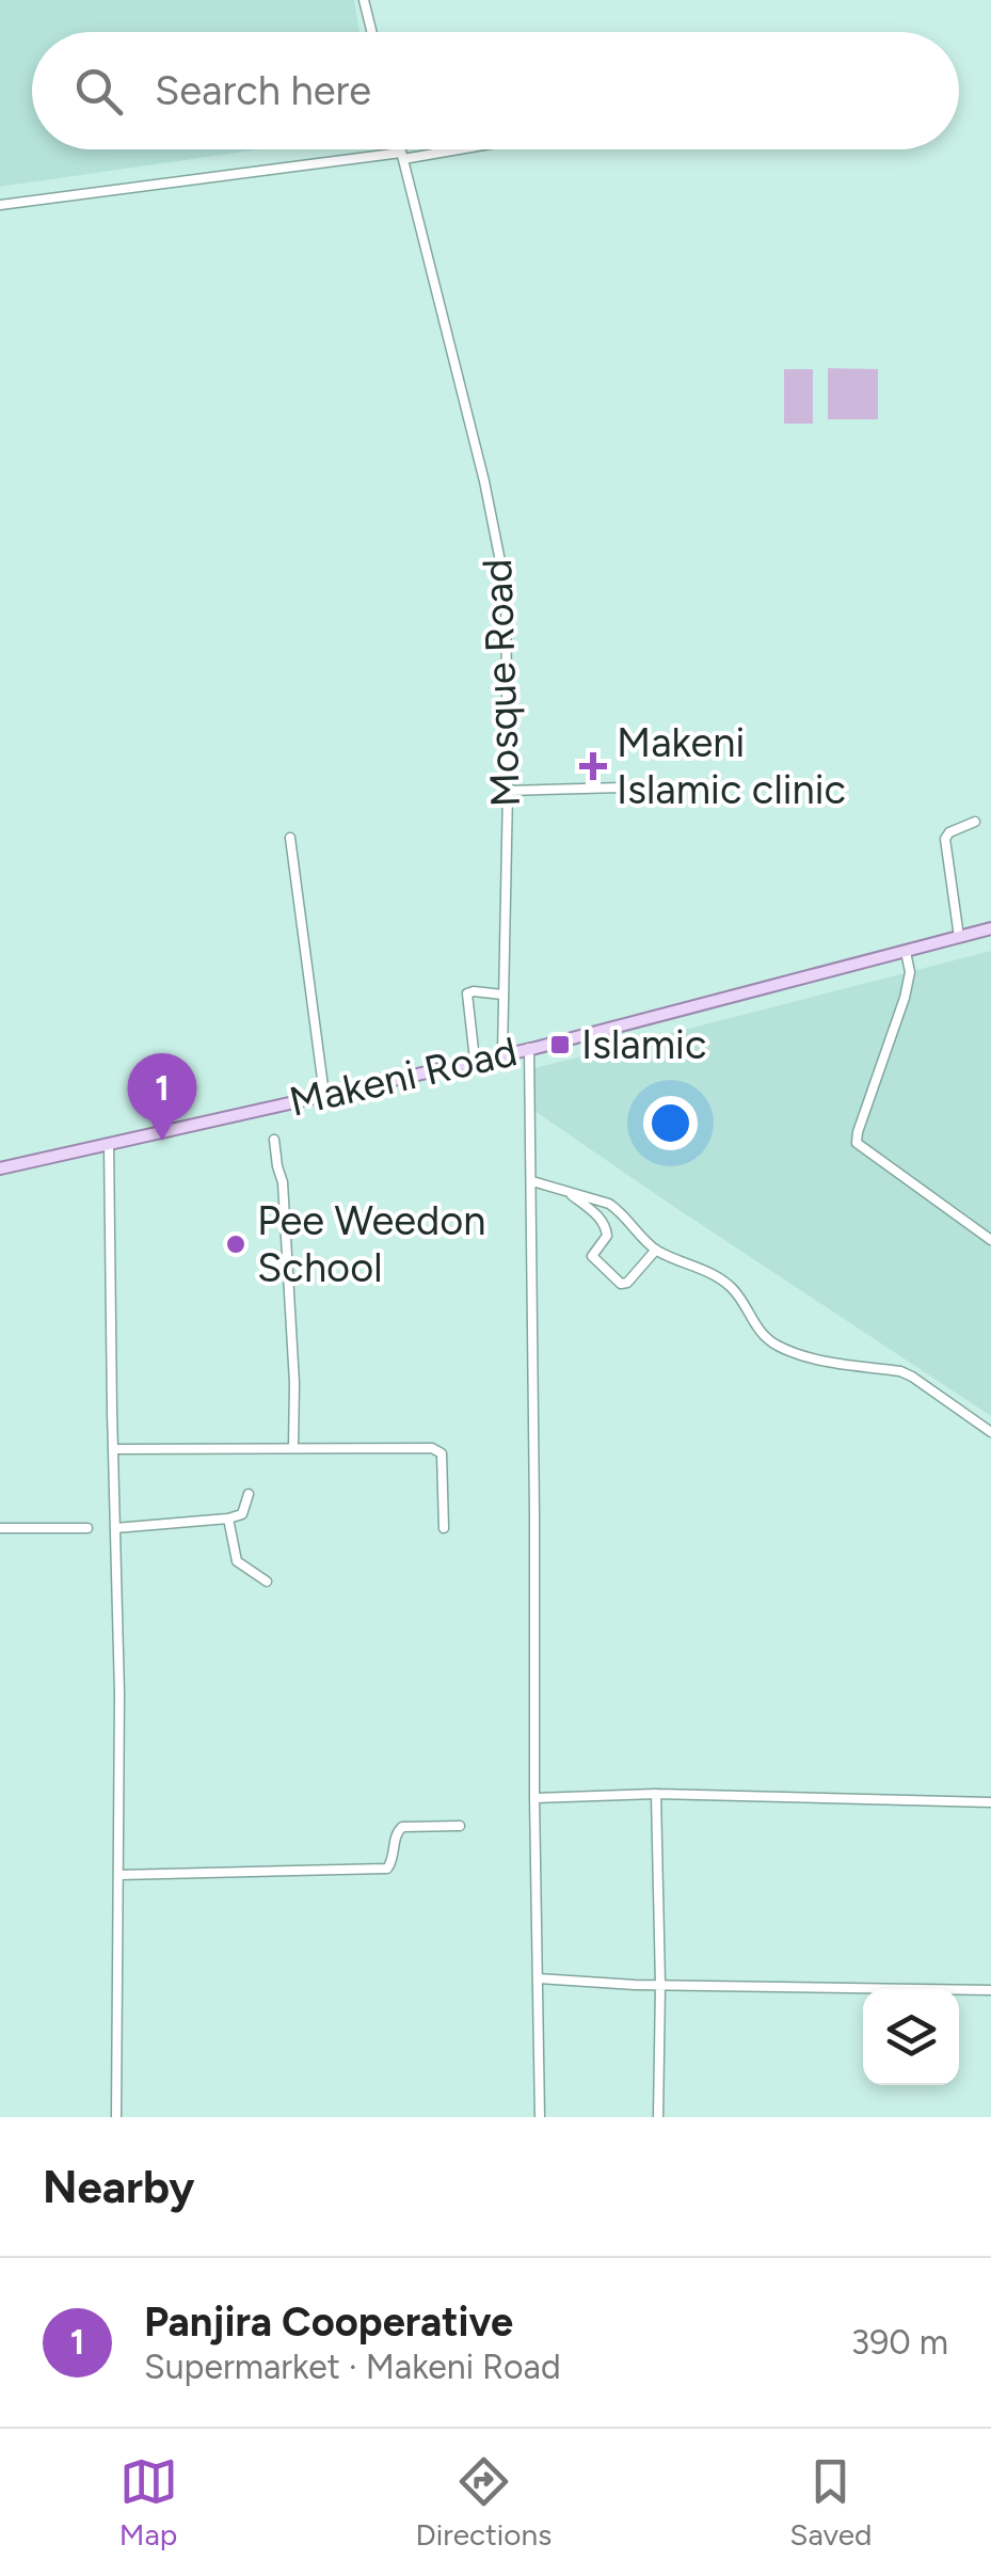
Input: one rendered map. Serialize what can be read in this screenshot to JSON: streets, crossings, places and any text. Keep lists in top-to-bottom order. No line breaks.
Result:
{"streets":{"main road":["Makeni Road"],"street":["Mosque Road"]},"crossings":[["Mosque Road","Makeni Road"]],"places":{"health":["Makeni Islamic clinic"],"transit":["Islamic"],"other":["Pee Weedon School"]},"page":{"search":"Search here","pins":"1","heading":"Nearby","list":[{"mark":"1","name":"Panjira Cooperative","note":"Supermarket · Makeni Road","value":"390 m"}],"nav":["Map","Directions","Saved"]}}
